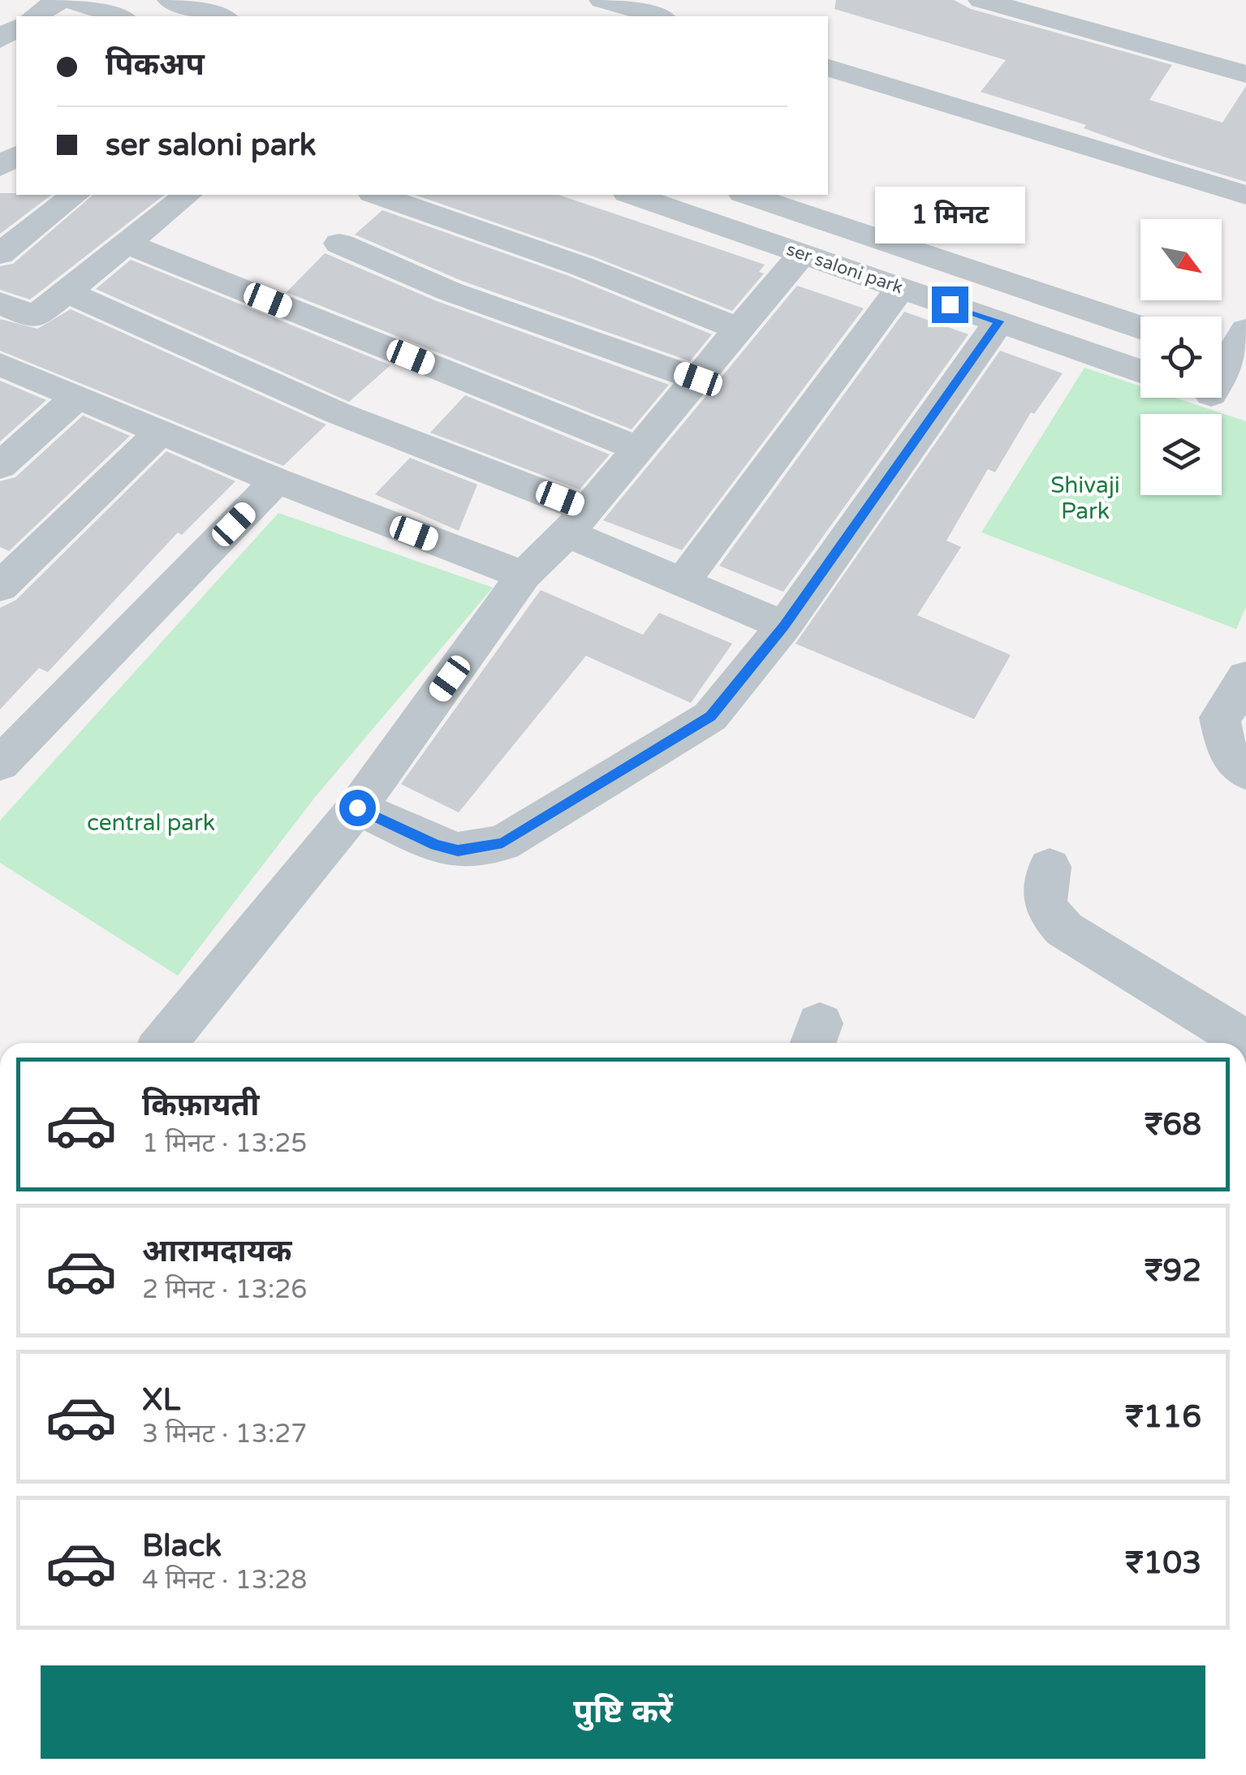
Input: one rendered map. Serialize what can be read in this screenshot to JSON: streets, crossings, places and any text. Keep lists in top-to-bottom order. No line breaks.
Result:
{"streets":{"street":["ser saloni park"]},"parks":["Shivaji Park","central park"],"north":"bottom right","page":{"banner":["पिकअप","ser saloni park"],"bubble":"1 मिनट","list":[{"name":"किफ़ायती","note":"1 मिनट · 13:25","value":"₹68"},{"name":"आरामदायक","note":"2 मिनट · 13:26","value":"₹92"},{"name":"XL","note":"3 मिनट · 13:27","value":"₹116"},{"name":"Black","note":"4 मिनट · 13:28","value":"₹103"}],"buttons":"पुष्टि करें"}}
